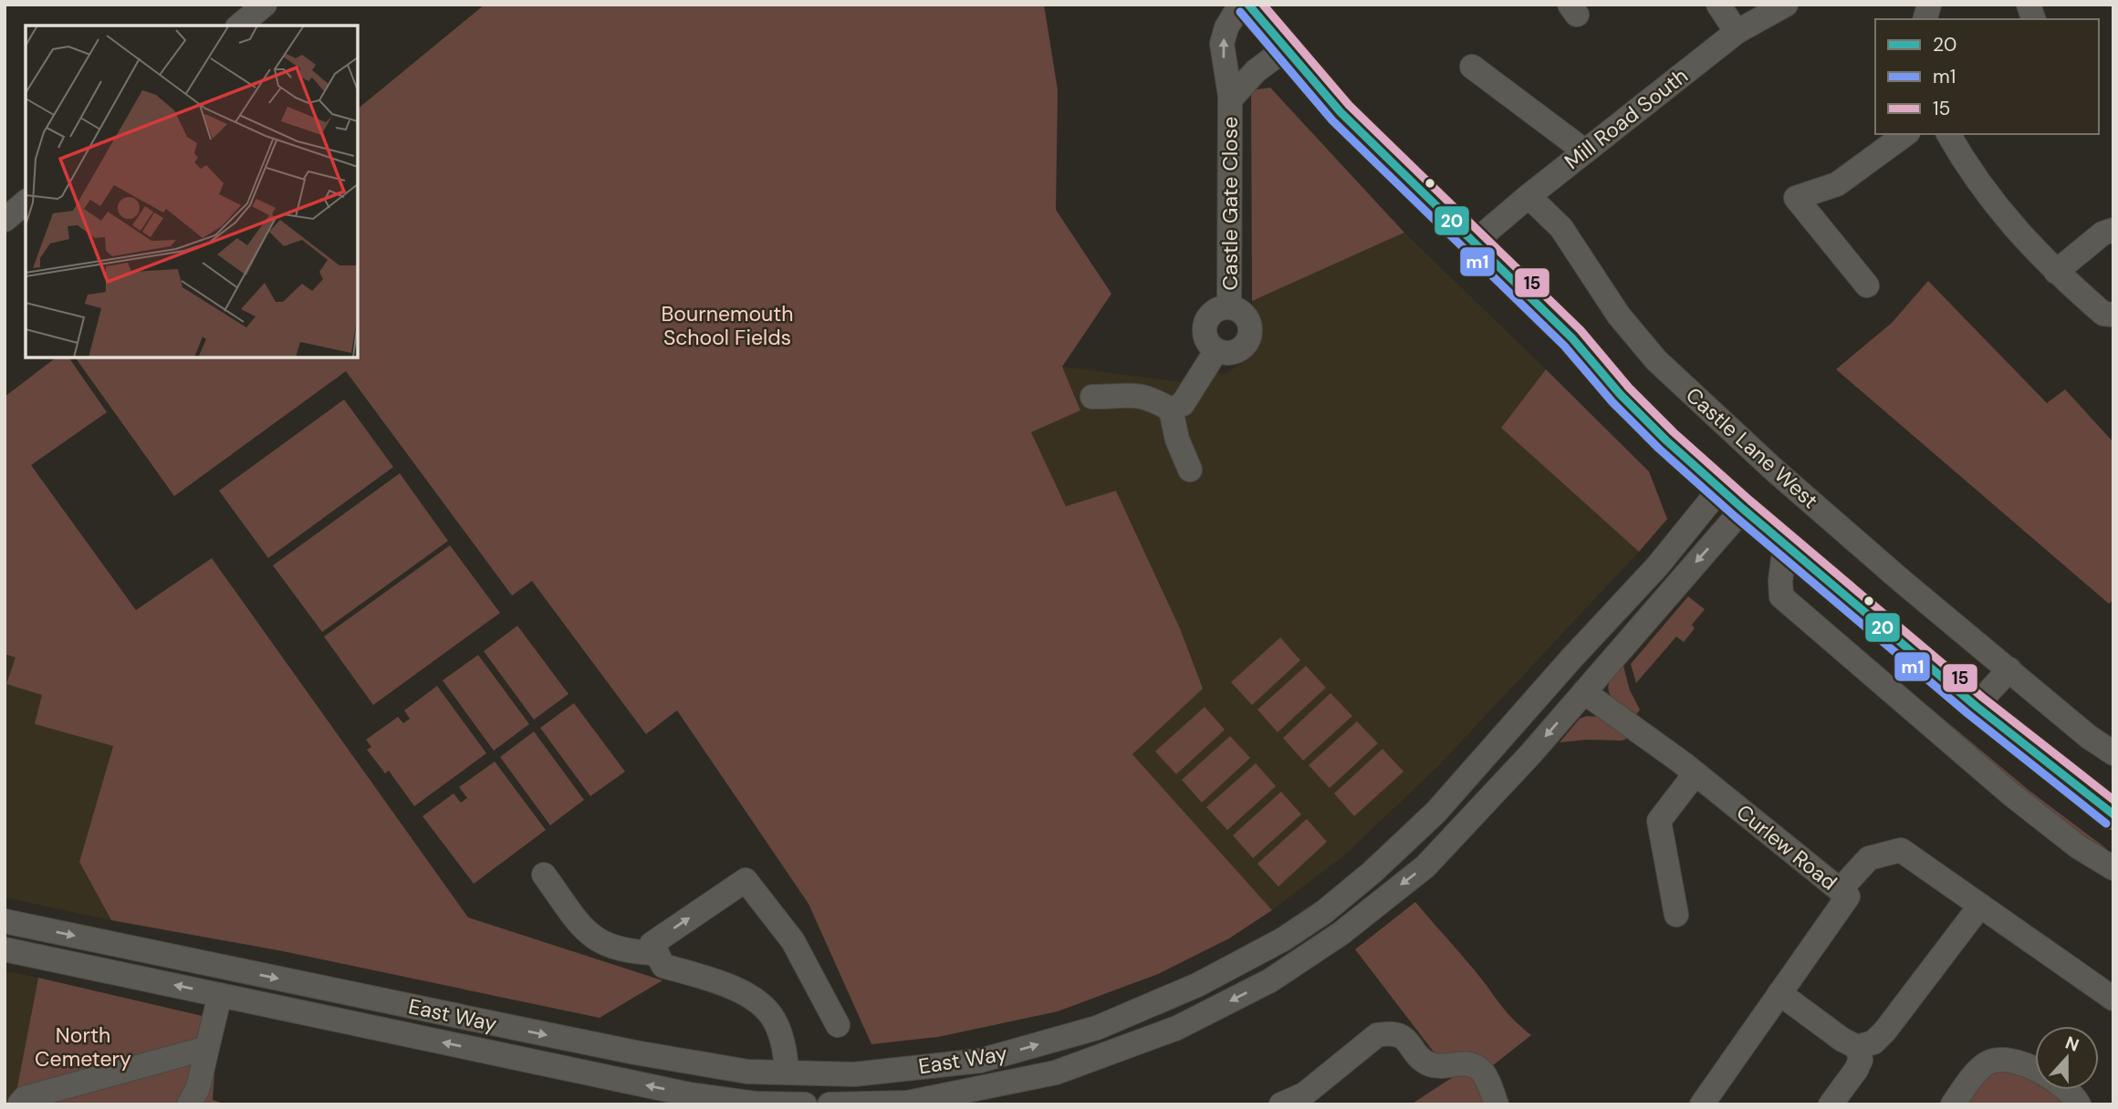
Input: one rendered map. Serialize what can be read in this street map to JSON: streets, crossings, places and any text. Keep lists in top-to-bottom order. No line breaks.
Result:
{"streets":{"street":["Mill Road South","Castle Gate Close","Castle Lane West","Curlew Road","East Way"]},"crossings":[["Mill Road South","Castle Lane West"],["Curlew Road","East Way"]],"parks":["Bournemouth School Fields","North Cemetery"],"lines":["transit line 20","transit line 15","transit line m1"],"legend":["20","m1","15"],"north":"top"}
